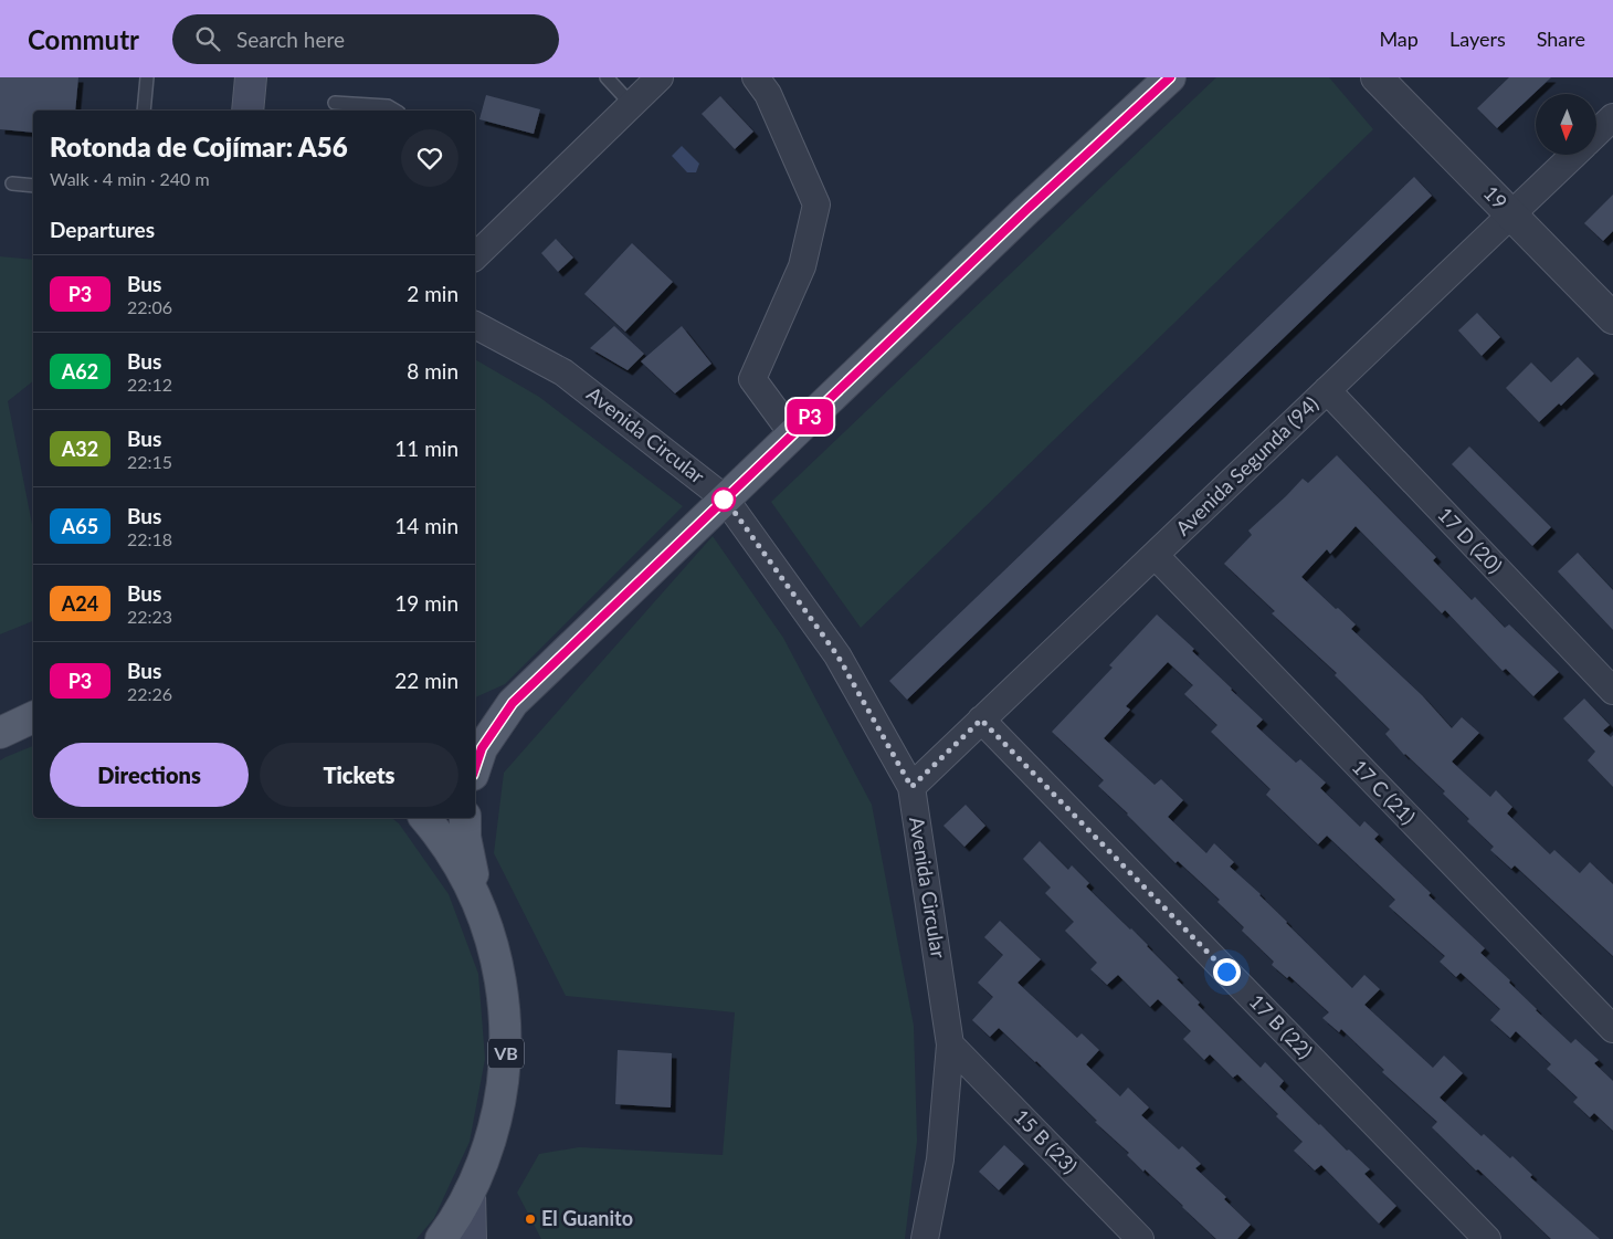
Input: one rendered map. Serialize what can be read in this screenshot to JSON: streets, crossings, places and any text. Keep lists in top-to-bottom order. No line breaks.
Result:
{"streets":{"main road":["VB"],"street":["19","Avenida Circular","Avenida Segunda (94)","17 D (20)","17 C (21)","17 B (22)","15 B (23)"]},"crossings":[["19","Avenida Segunda (94)"],["Avenida Circular","Avenida Segunda (94)"],["Avenida Circular","15 B (23)"],["Avenida Segunda (94)","17 D (20)"],["Avenida Segunda (94)","17 C (21)"],["Avenida Segunda (94)","17 B (22)"]],"places":["El Guanito"],"lines":["bus line P3"],"north":"bottom","page":{"header":"Commutr","search":"Search here","nav":["Map","Layers","Share"],"on_map":"P3","heading":[["Rotonda de Cojímar: A56","Walk · 4 min · 240 m"],"Departures"],"list":[{"mark":"P3","name":"Bus","note":"22:06","value":"2 min"},{"mark":"A62","name":"Bus","note":"22:12","value":"8 min"},{"mark":"A32","name":"Bus","note":"22:15","value":"11 min"},{"mark":"A65","name":"Bus","note":"22:18","value":"14 min"},{"mark":"A24","name":"Bus","note":"22:23","value":"19 min"},{"mark":"P3","name":"Bus","note":"22:26","value":"22 min"}],"buttons":["Directions","Tickets"]}}
